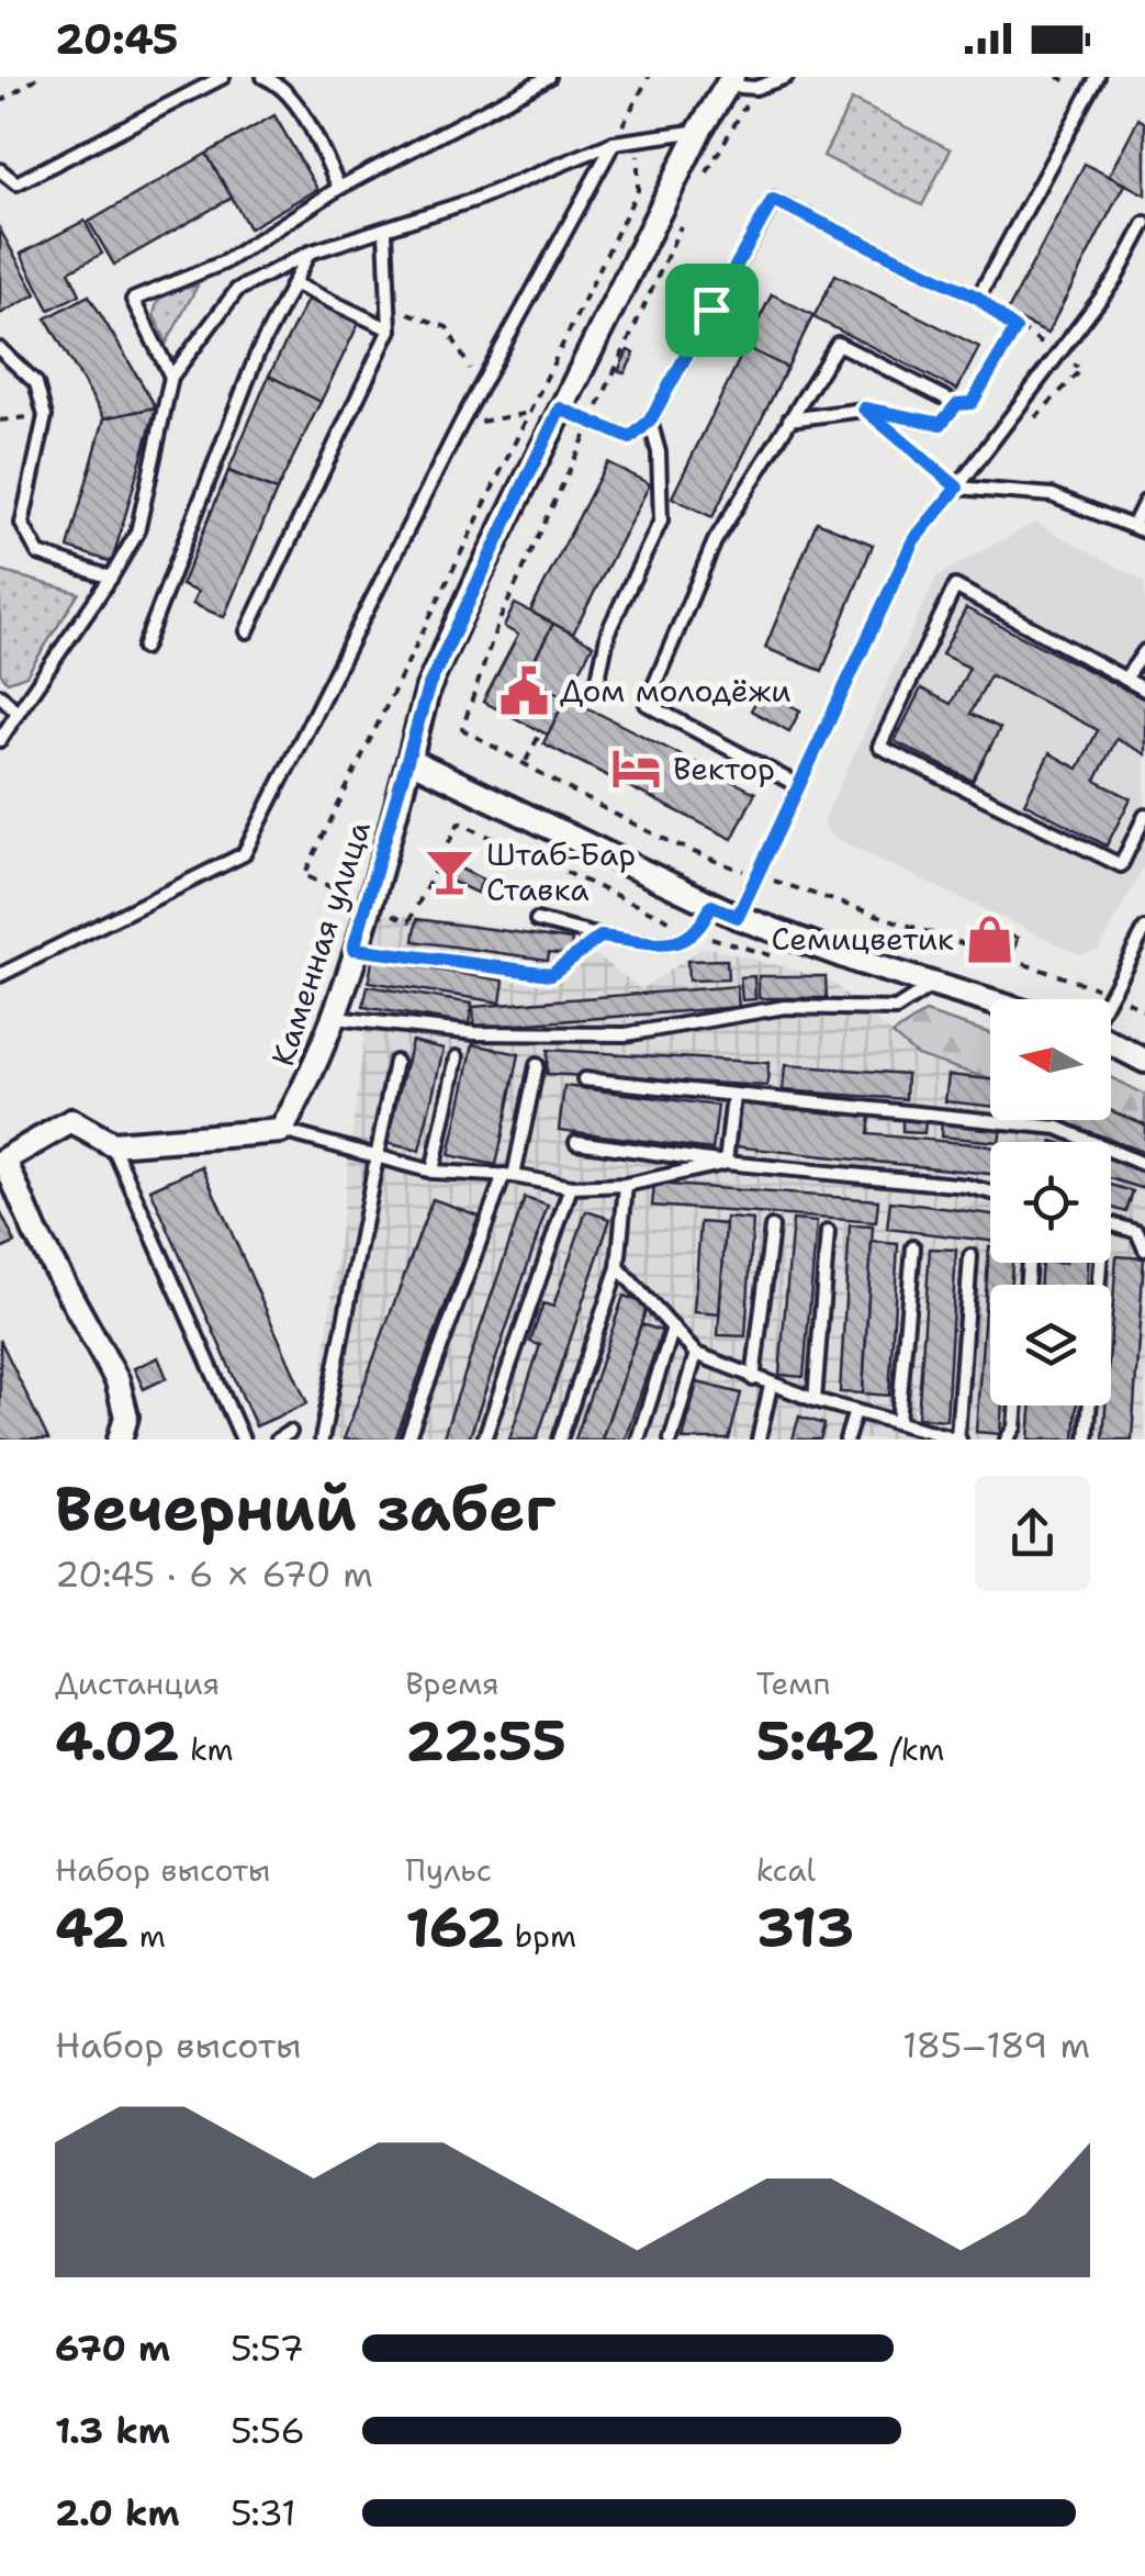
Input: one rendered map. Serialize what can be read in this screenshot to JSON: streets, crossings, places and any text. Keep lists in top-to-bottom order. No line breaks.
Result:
{"streets":{"street":["Каменная улица"]},"places":{"public building":["Дом молодёжи"],"hotel":["Вектор"],"bar":["Штаб-Бар Ставка"],"shop":["Семицветик"]},"north":"left","page":{"status":"20:45","heading":["Вечерний забег","20:45 · 6 × 670 m"],"stats":[["Дистанция","4.02 km"],["Время","22:55"],["Темп","5:42 /km"],["Набор высоты","42 m"],["Пульс","162 bpm"],["kcal","313"]],"chart":["Набор высоты","185–189 m"],"list":[{"name":"670 m","note":"5:57"},{"name":"1.3 km","note":"5:56"},{"name":"2.0 km","note":"5:31"}]}}
